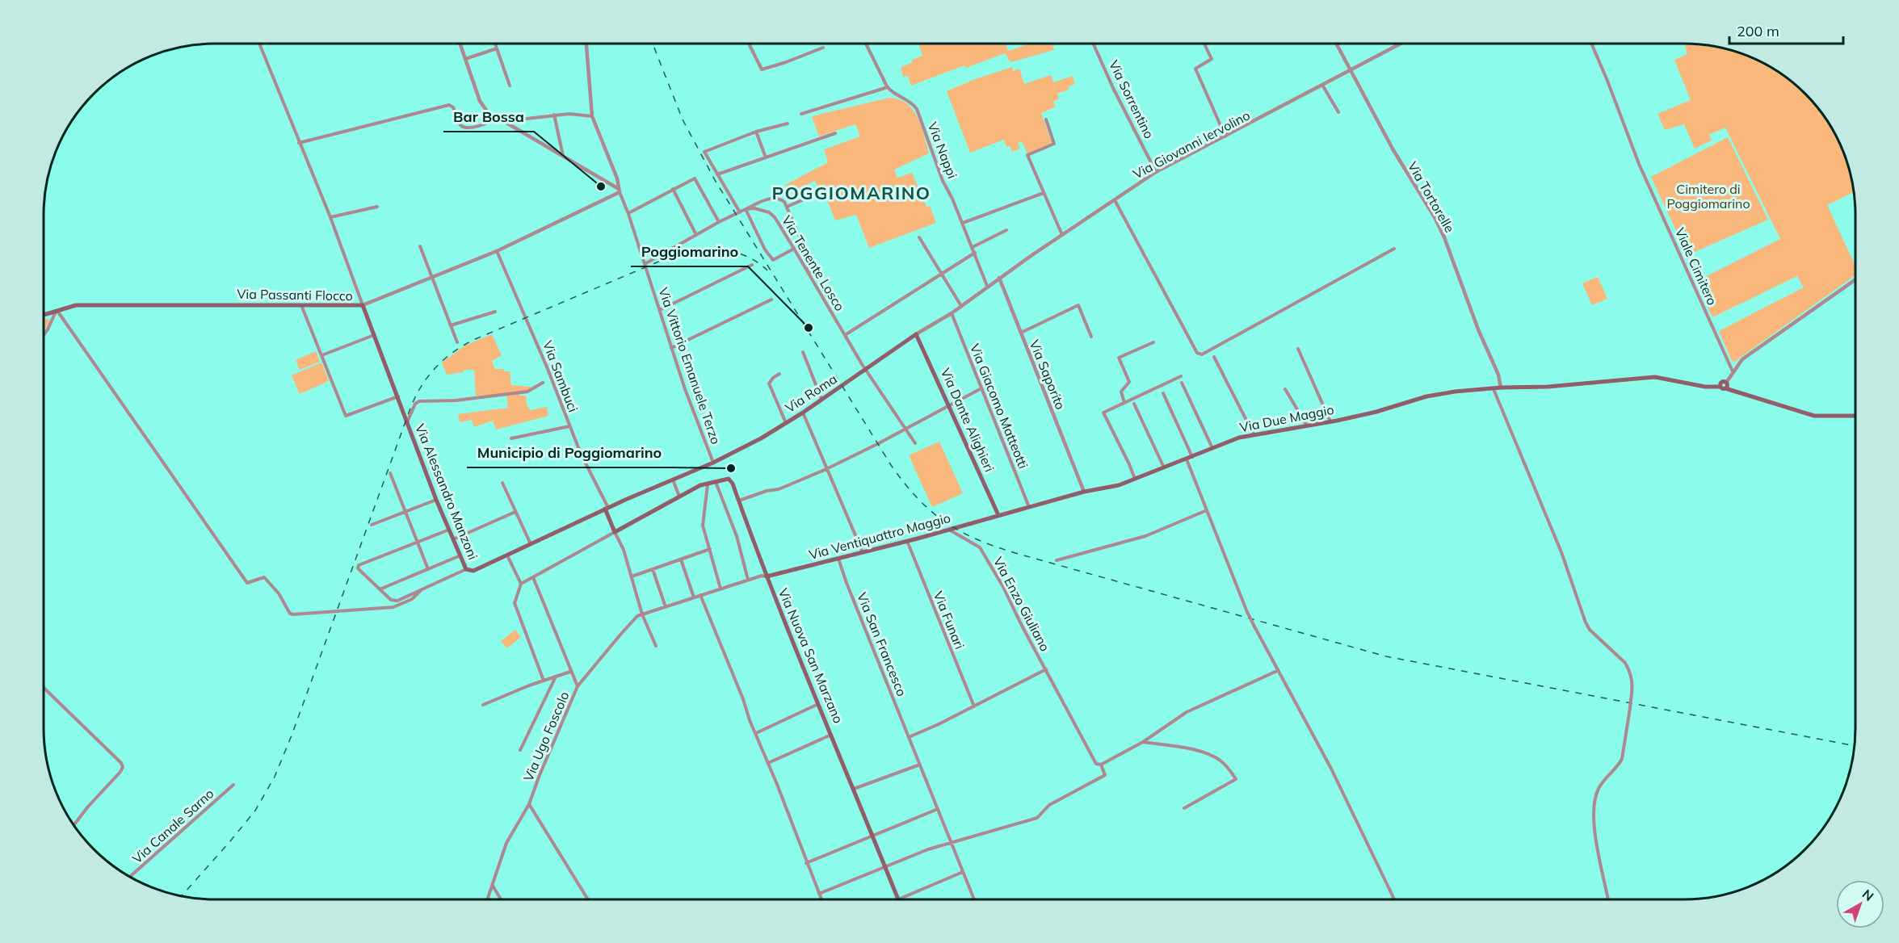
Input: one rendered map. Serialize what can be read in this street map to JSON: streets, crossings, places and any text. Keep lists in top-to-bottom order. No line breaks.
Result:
{"streets":{"main road":["Via Passanti Flocco","Via Roma","Via Due Maggio","Via Dante Alighieri","Via Alessandro Manzoni","Via Ventiquattro Maggio","Via Nuova San Marzano"],"street":["Via Sorrentino","Via Giovanni Iervolino","Via Nappi","Via Tortorelle","Via Tenente Losco","Viale Cimitero","Via Vittorio Emanuele Terzo","Via Saporito","Via Sambuci","Via Giacomo Matteotti","Via Enzo Giuliano","Via Funari","Via San Francesco","Via Ugo Foscolo","Via Canale Sarno"]},"crossings":[["Via Sorrentino","Via Giovanni Iervolino"],["Via Giovanni Iervolino","Via Tortorelle"],["Via Giovanni Iervolino","Via Saporito"],["Via Tortorelle","Via Due Maggio"],["Via Tenente Losco","Via Roma"],["Via Passanti Flocco","Via Vittorio Emanuele Terzo"],["Via Passanti Flocco","Via Sambuci"],["Via Passanti Flocco","Via Alessandro Manzoni"],["Via Vittorio Emanuele Terzo","Via Roma"],["Via Vittorio Emanuele Terzo","Via Alessandro Manzoni"],["Via Saporito","Via Due Maggio"],["Via Sambuci","Via Alessandro Manzoni"],["Via Roma","Via Dante Alighieri"],["Via Roma","Via Alessandro Manzoni"],["Via Giacomo Matteotti","Via Due Maggio"],["Via Due Maggio","Via Dante Alighieri"],["Via Due Maggio","Via Ventiquattro Maggio"],["Via Dante Alighieri","Via Ventiquattro Maggio"],["Via Ventiquattro Maggio","Via Enzo Giuliano"],["Via Ventiquattro Maggio","Via Funari"],["Via Ventiquattro Maggio","Via San Francesco"],["Via Ventiquattro Maggio","Via Nuova San Marzano"],["Via Enzo Giuliano","Via Funari"],["Via Enzo Giuliano","Via San Francesco"]],"districts":["POGGIOMARINO"],"parks":["Cimitero di Poggiomarino"],"places":["Bar Bossa","Poggiomarino","Municipio di Poggiomarino"],"scale_bar":"200 m","north":"top right"}
